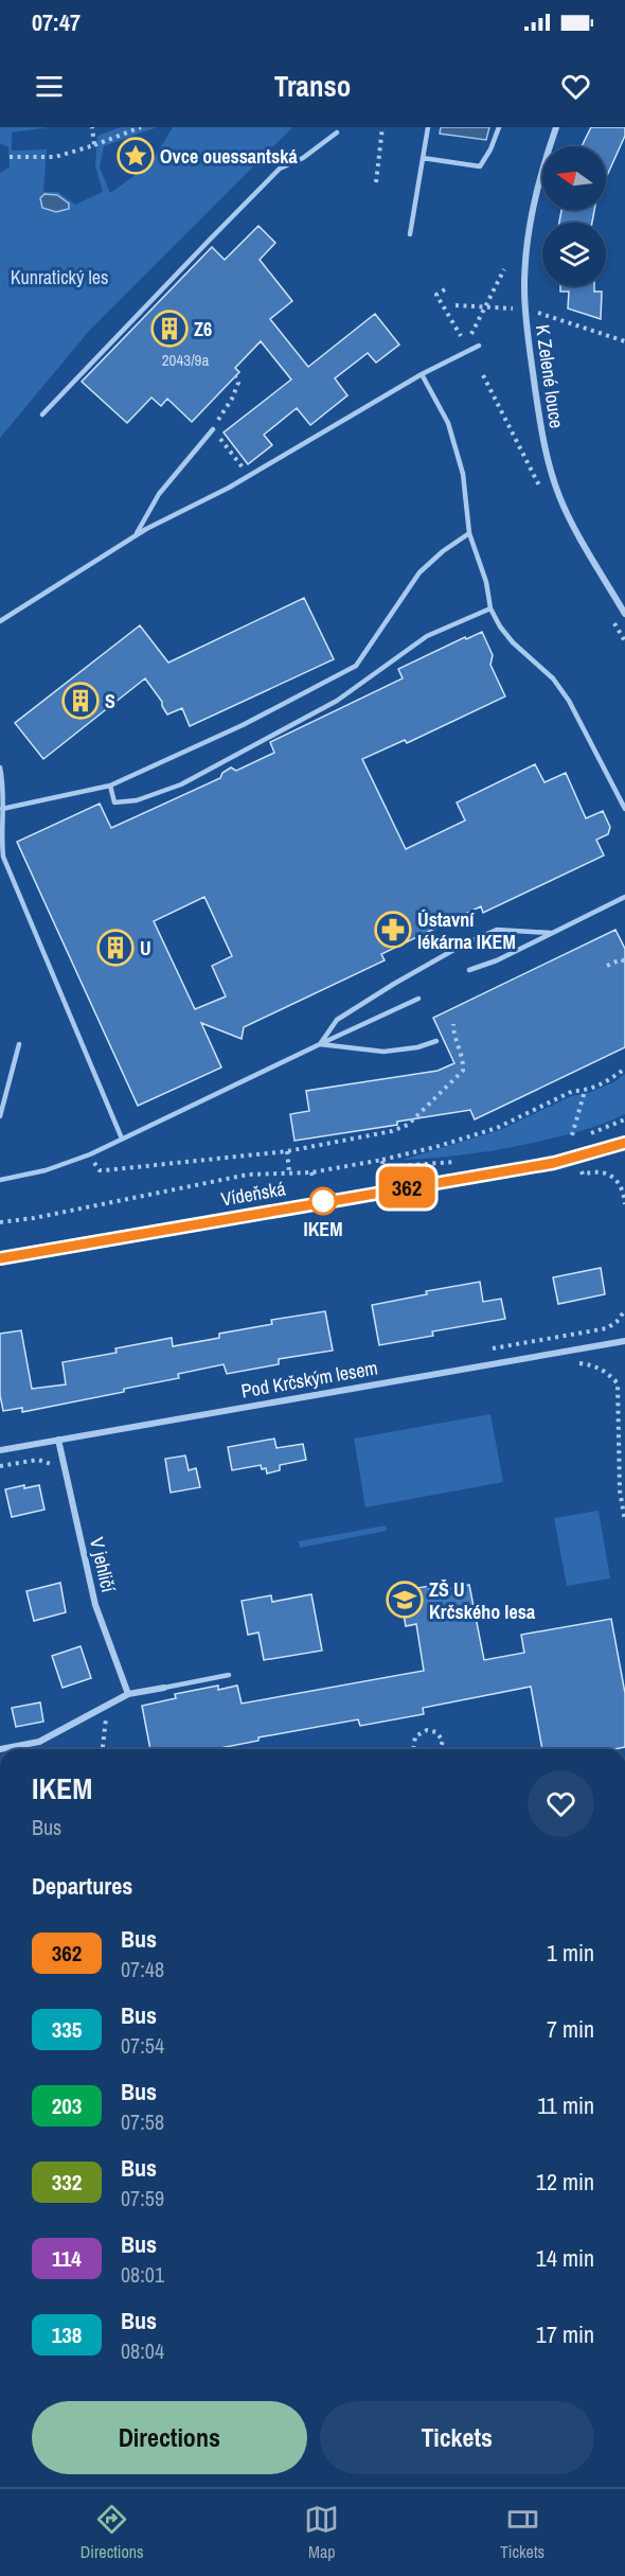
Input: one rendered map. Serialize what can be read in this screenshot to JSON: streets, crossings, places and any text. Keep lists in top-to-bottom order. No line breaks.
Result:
{"streets":{"main road":["Vídeňská"],"street":["K Zelené louce","Pod Krčským lesem","V jehličí"]},"crossings":[["Pod Krčským lesem","V jehličí"]],"parks":["Kunratický les"],"places":{"place":["Ovce ouessantská"],"building":["Z6","S","U"],"pharmacy":["Ústavní lékárna IKEM"],"other":["IKEM"],"school or university":["ZŠ U Krčského lesa"]},"lines":["bus line 362"],"house_numbers":["2043/9a"],"north":"left","page":{"status":"07:47","header":"Transo","on_map":"362","heading":[["IKEM","Bus"],"Departures"],"list":[{"mark":"362","name":"Bus","note":"07:48","value":"1 min"},{"mark":"335","name":"Bus","note":"07:54","value":"7 min"},{"mark":"203","name":"Bus","note":"07:58","value":"11 min"},{"mark":"332","name":"Bus","note":"07:59","value":"12 min"},{"mark":"114","name":"Bus","note":"08:01","value":"14 min"},{"mark":"138","name":"Bus","note":"08:04","value":"17 min"}],"buttons":["Directions","Tickets"],"tabs":["Directions","Map","Tickets"]}}
